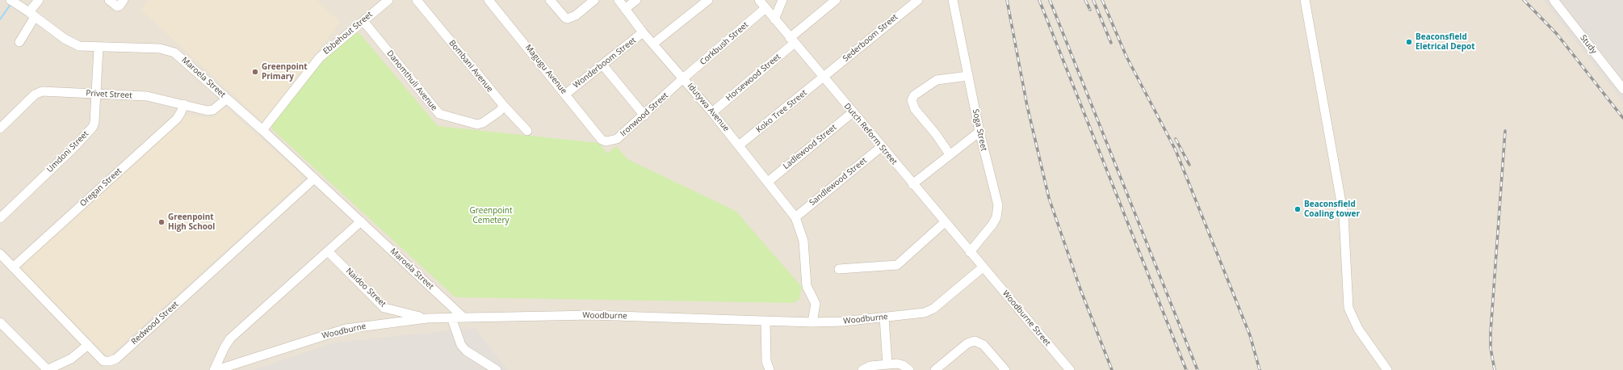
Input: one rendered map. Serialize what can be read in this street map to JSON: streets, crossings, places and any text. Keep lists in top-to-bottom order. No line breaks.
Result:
{"streets":{"street":["Ebbehout Street","Sederboom Street","Corkbush Street","Study","Wonderboom Street","Bombani Avenue","Magugu Avenue","Maroela Street","Horsewood Street","Danomthuli Avenue","Privet Street","Idutywa Avenue","Koko Tree Street","Ironwood Street","Soga Street","Dutch Reform Street","Ladlewood Street","Umdoni Street","Sandlewood Street","Oregan Street","Naidoo Street","Woodburne","Woodburne Street","Redwood Street"]},"crossings":[["Ebbehout Street","Maroela Street"],["Ebbehout Street","Danomthuli Avenue"],["Sederboom Street","Koko Tree Street"],["Sederboom Street","Dutch Reform Street"],["Corkbush Street","Idutywa Avenue"],["Corkbush Street","Ironwood Street"],["Corkbush Street","Dutch Reform Street"],["Wonderboom Street","Magugu Avenue"],["Wonderboom Street","Idutywa Avenue"],["Bombani Avenue","Danomthuli Avenue"],["Magugu Avenue","Ironwood Street"],["Maroela Street","Privet Street"],["Maroela Street","Umdoni Street"],["Maroela Street","Woodburne"],["Maroela Street","Redwood Street"],["Horsewood Street","Idutywa Avenue"],["Horsewood Street","Dutch Reform Street"],["Privet Street","Umdoni Street"],["Privet Street","Oregan Street"],["Idutywa Avenue","Koko Tree Street"],["Idutywa Avenue","Ironwood Street"],["Idutywa Avenue","Ladlewood Street"],["Idutywa Avenue","Sandlewood Street"],["Idutywa Avenue","Woodburne"],["Koko Tree Street","Dutch Reform Street"],["Soga Street","Dutch Reform Street"],["Dutch Reform Street","Ladlewood Street"],["Dutch Reform Street","Sandlewood Street"],["Dutch Reform Street","Woodburne"],["Dutch Reform Street","Woodburne Street"],["Oregan Street","Redwood Street"],["Naidoo Street","Woodburne"],["Woodburne","Woodburne Street"]],"parks":["Greenpoint Cemetery"],"places":["Beaconsfield Eletrical Depot","Greenpoint Primary","Beaconsfield Coaling tower","Greenpoint High School"]}
